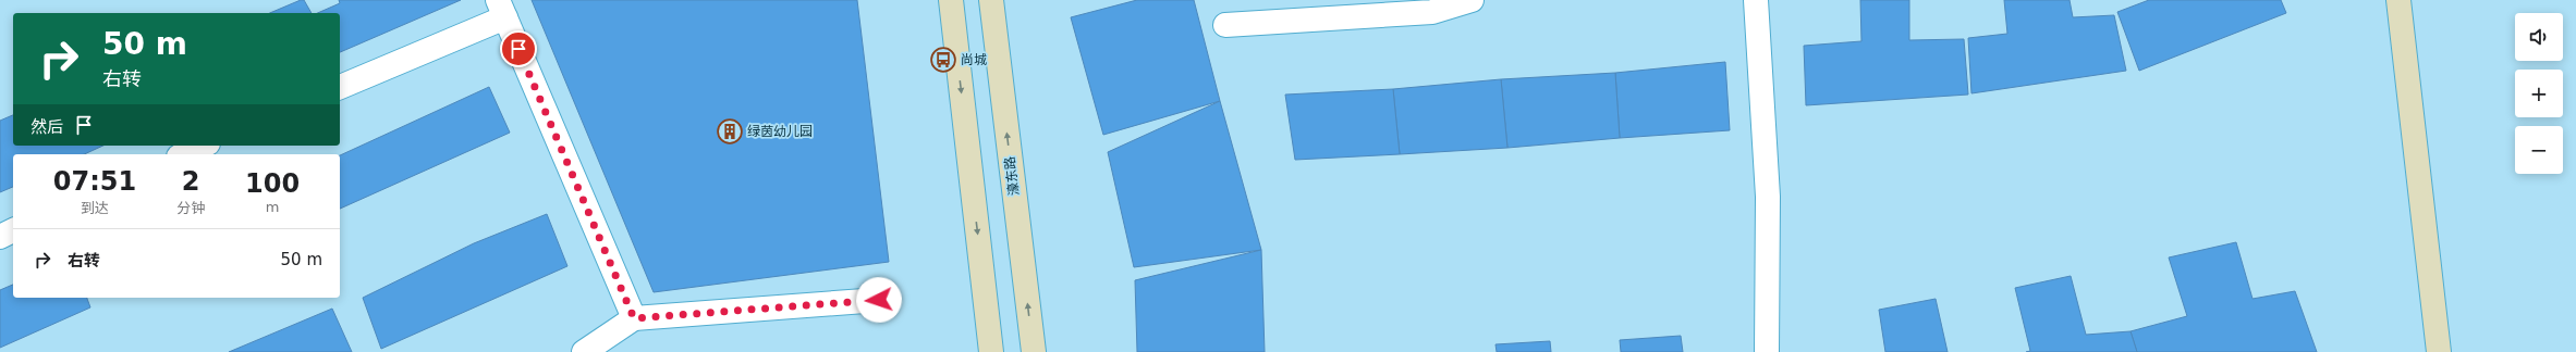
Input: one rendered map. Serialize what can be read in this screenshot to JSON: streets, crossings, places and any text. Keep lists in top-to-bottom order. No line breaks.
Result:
{"streets":{"main road":["濠东路"]},"places":{"bus stop":["尚城"],"building":["绿茵幼儿园"]},"page":{"map_buttons":["+","−"],"turn":["50 m","右转"],"then":"然后","eta":["07:51","到达","2","分钟","100","m"],"list":[{"name":"右转","value":"50 m"}]}}
